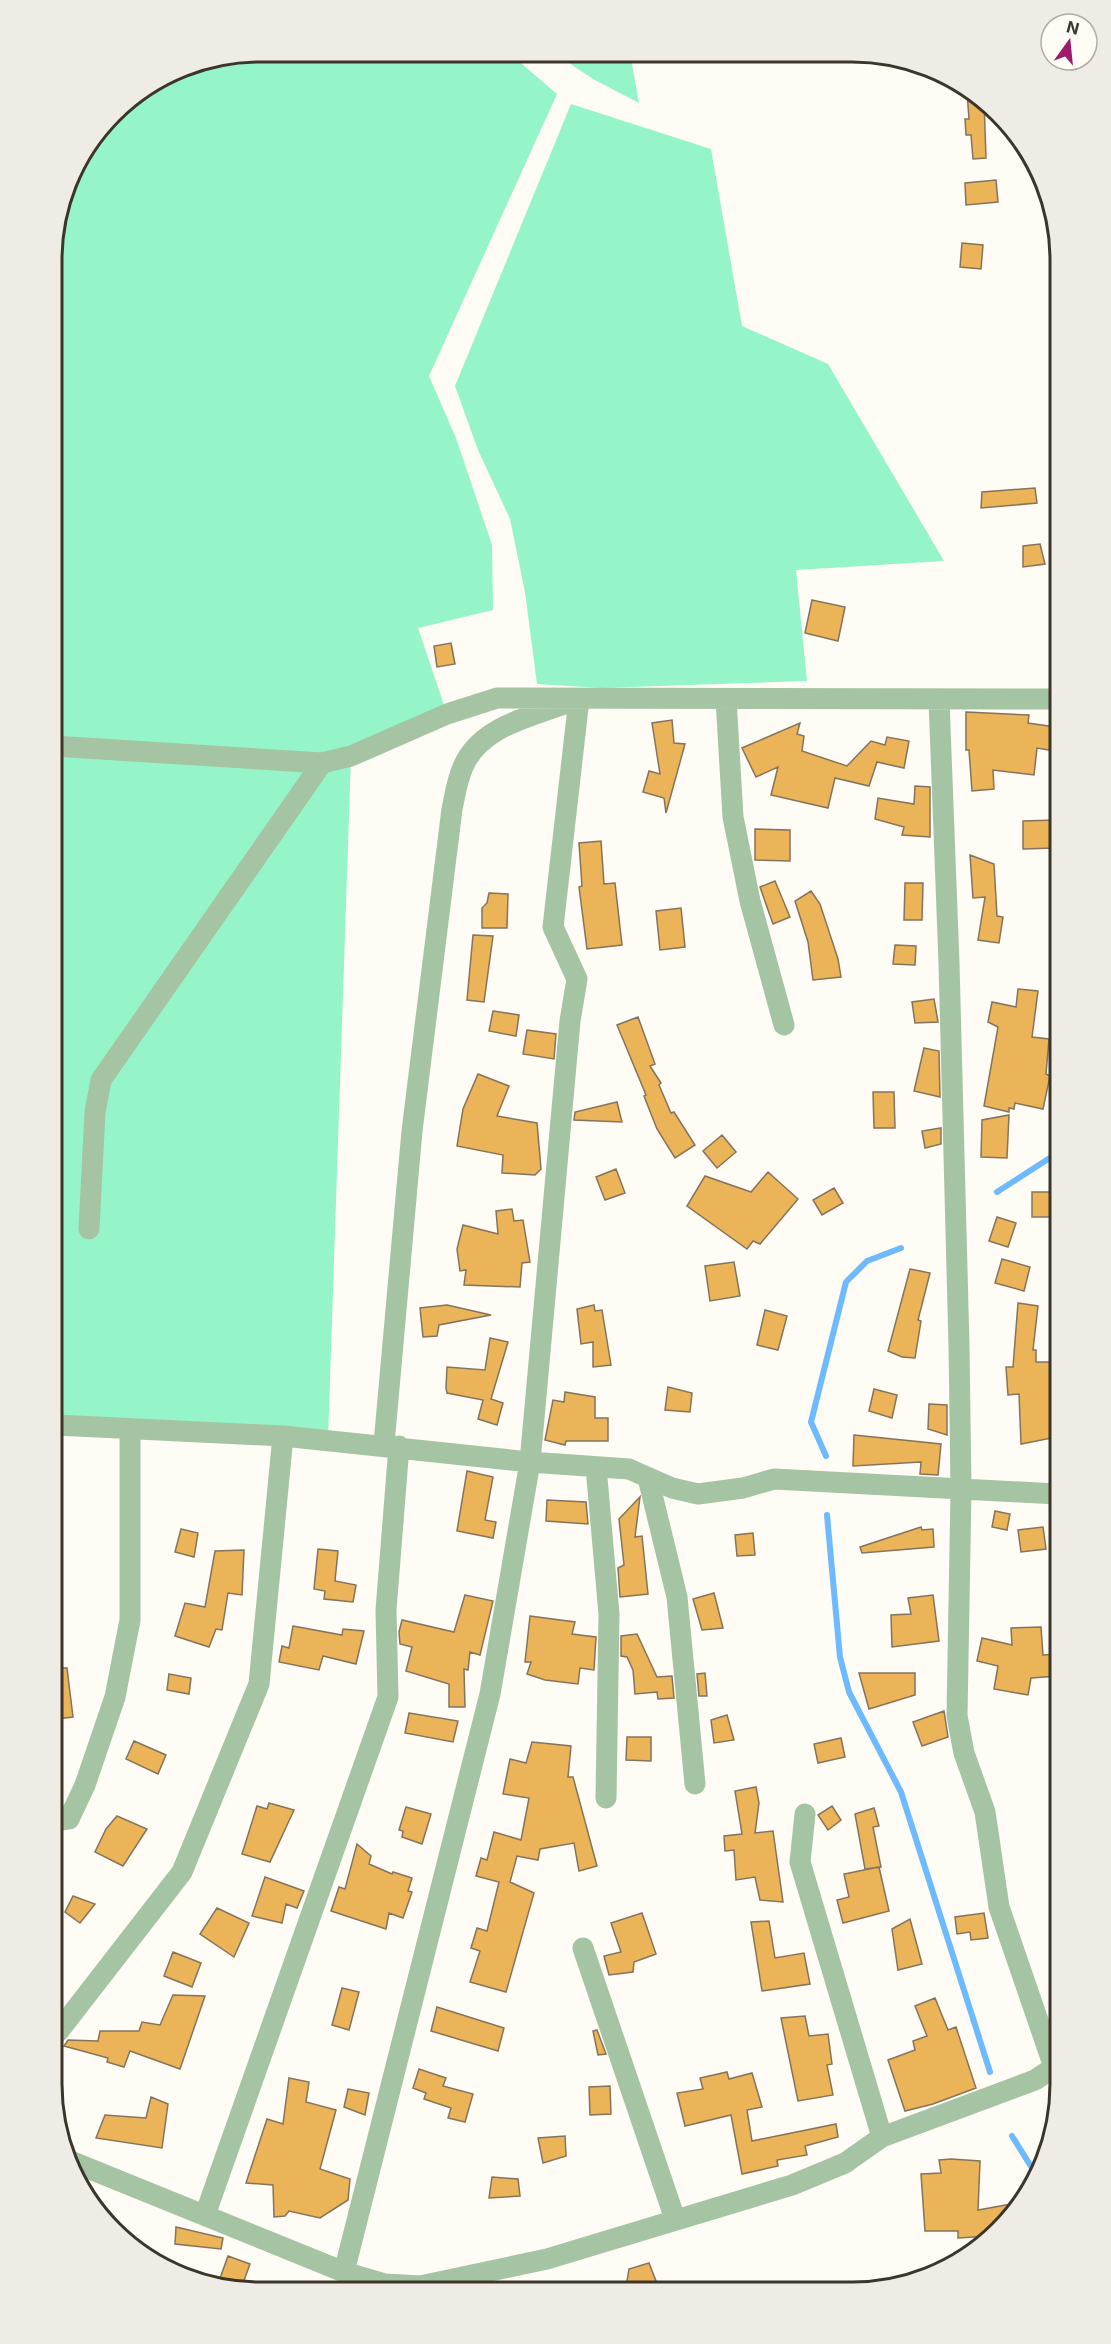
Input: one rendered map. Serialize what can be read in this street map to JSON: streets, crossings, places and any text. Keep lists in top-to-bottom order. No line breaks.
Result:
{"north":"top"}
